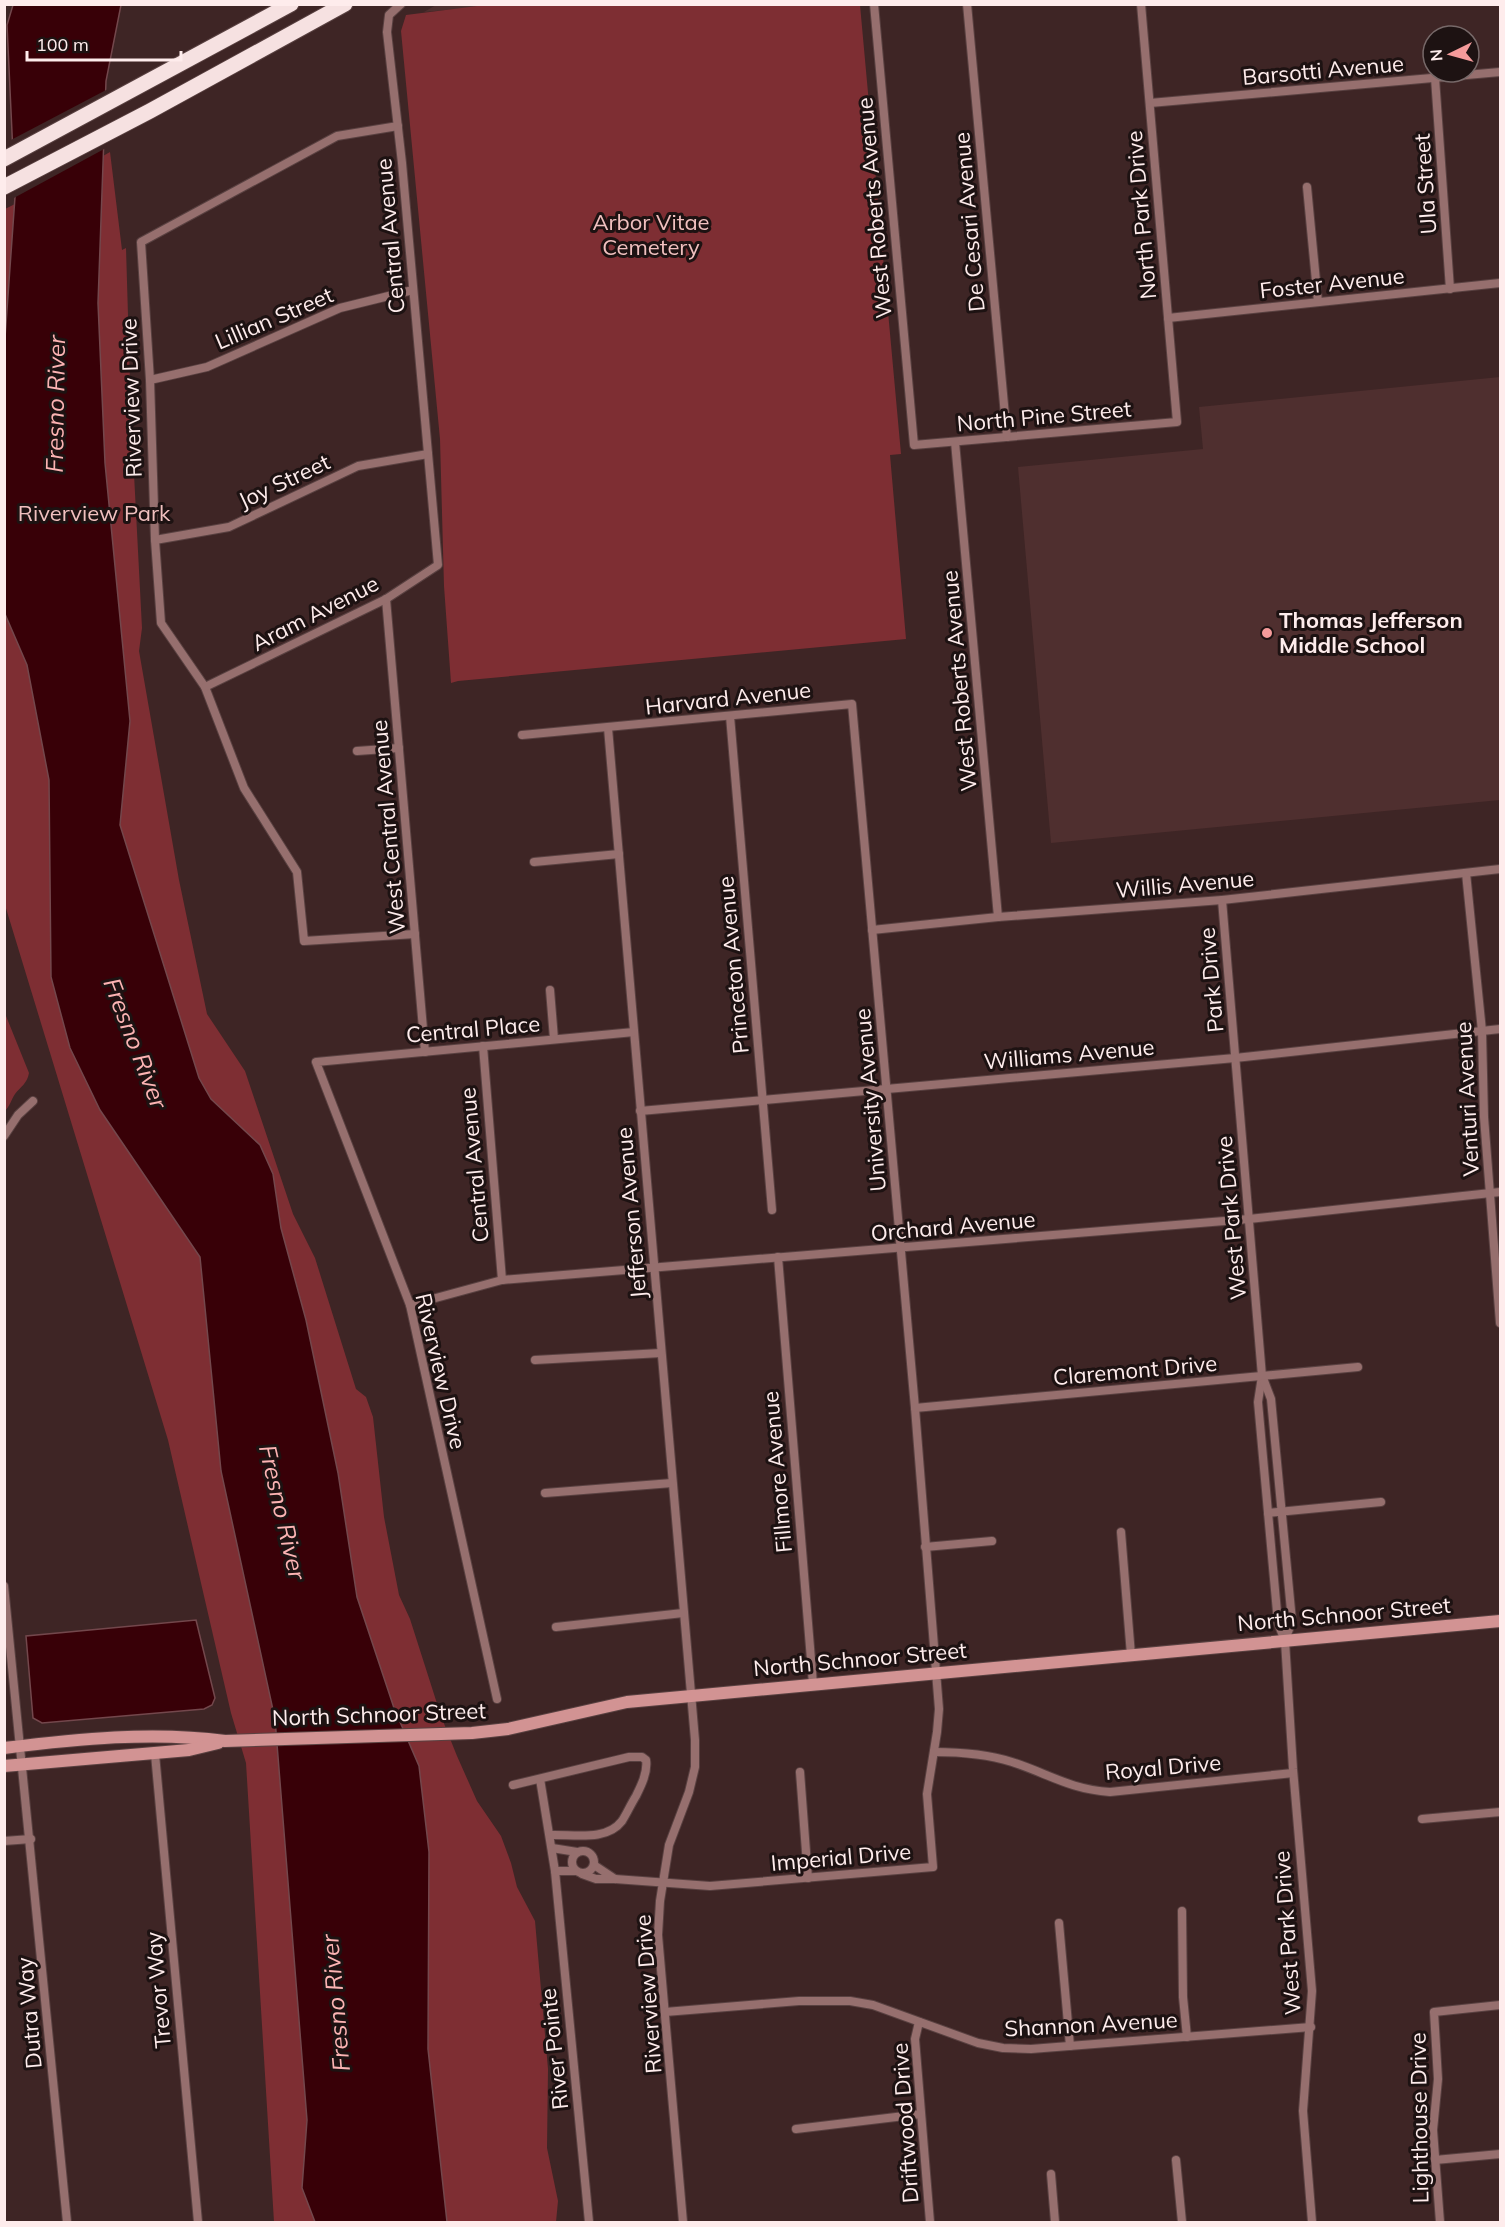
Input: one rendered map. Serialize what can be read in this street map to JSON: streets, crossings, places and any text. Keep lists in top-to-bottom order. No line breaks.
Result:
{"streets":{"street":["Barsotti Avenue","Ula Street","West Roberts Avenue","North Park Drive","De Cesari Avenue","Central Avenue","Foster Avenue","Lillian Street","Riverview Drive","North Pine Street","Joy Street","Aram Avenue","Harvard Avenue","West Central Avenue","Willis Avenue","Princeton Avenue","Park Drive","Central Place","Williams Avenue","Venturi Avenue","University Avenue","Jefferson Avenue","West Park Drive","Orchard Avenue","Claremont Drive","Fillmore Avenue","North Schnoor Street","Royal Drive","Imperial Drive","Trevor Way","Dutra Way","Shannon Avenue","River Pointe","Lighthouse Drive","Driftwood Drive"]},"crossings":[["Barsotti Avenue","North Park Drive"],["Ula Street","Foster Avenue"],["West Roberts Avenue","North Pine Street"],["West Roberts Avenue","Willis Avenue"],["North Park Drive","Foster Avenue"],["North Park Drive","North Pine Street"],["De Cesari Avenue","North Pine Street"],["Central Avenue","Lillian Street"],["Central Avenue","Riverview Drive"],["Central Avenue","Joy Street"],["Central Avenue","Aram Avenue"],["Central Avenue","Central Place"],["Central Avenue","Orchard Avenue"],["Lillian Street","Riverview Drive"],["Riverview Drive","Joy Street"],["Riverview Drive","Aram Avenue"],["Riverview Drive","West Central Avenue"],["Riverview Drive","Central Place"],["Riverview Drive","Jefferson Avenue"],["Riverview Drive","Orchard Avenue"],["Riverview Drive","North Schnoor Street"],["Riverview Drive","Imperial Drive"],["Riverview Drive","Shannon Avenue"],["Joy Street","Aram Avenue"],["Aram Avenue","West Central Avenue"],["Harvard Avenue","Princeton Avenue"],["Harvard Avenue","University Avenue"],["Harvard Avenue","Jefferson Avenue"],["West Central Avenue","Central Place"],["Willis Avenue","Park Drive"],["Willis Avenue","Venturi Avenue"],["Willis Avenue","University Avenue"],["Princeton Avenue","Williams Avenue"],["Park Drive","Williams Avenue"],["Park Drive","West Park Drive"],["Central Place","Jefferson Avenue"],["Williams Avenue","Venturi Avenue"],["Williams Avenue","University Avenue"],["Williams Avenue","Jefferson Avenue"],["Williams Avenue","West Park Drive"],["Venturi Avenue","Orchard Avenue"],["University Avenue","Orchard Avenue"],["University Avenue","Claremont Drive"],["University Avenue","North Schnoor Street"],["University Avenue","Imperial Drive"],["Jefferson Avenue","Orchard Avenue"],["Jefferson Avenue","North Schnoor Street"],["West Park Drive","Orchard Avenue"],["West Park Drive","Claremont Drive"],["West Park Drive","North Schnoor Street"],["West Park Drive","Royal Drive"],["West Park Drive","Shannon Avenue"],["Orchard Avenue","Fillmore Avenue"],["Fillmore Avenue","North Schnoor Street"],["North Schnoor Street","Imperial Drive"],["North Schnoor Street","Trevor Way"],["North Schnoor Street","Dutra Way"],["Royal Drive","Imperial Drive"],["Shannon Avenue","Driftwood Drive"]],"water":["Fresno River"],"parks":["Arbor Vitae Cemetery","Riverview Park"],"places":["Thomas Jefferson Middle School"],"scale_bar":"100 m","north":"left"}
